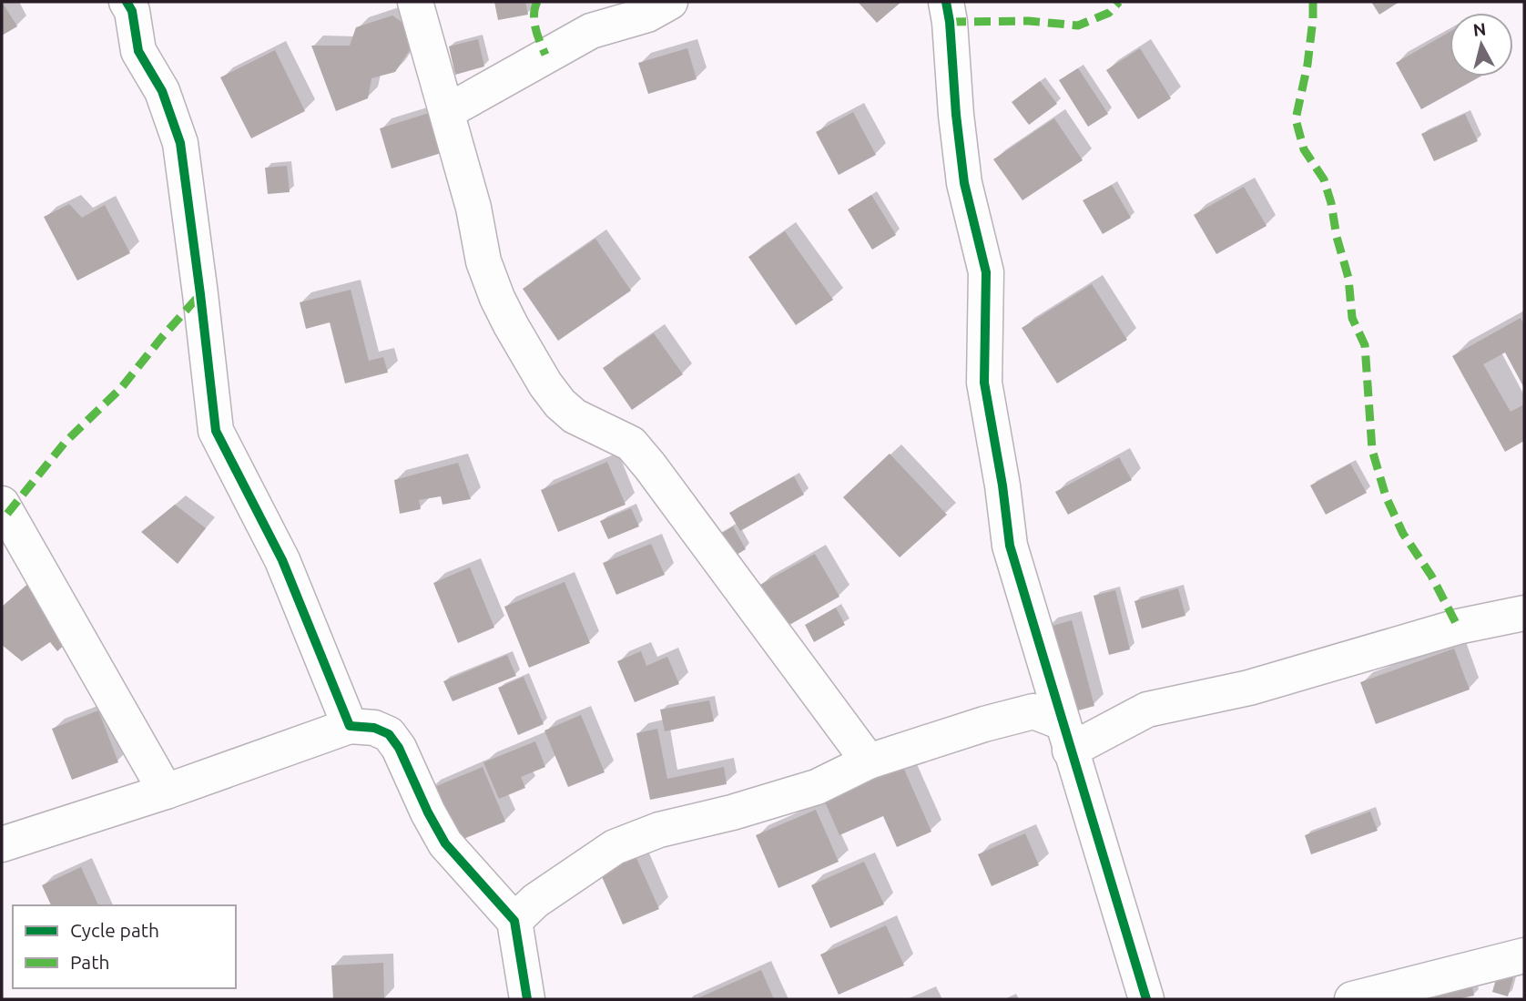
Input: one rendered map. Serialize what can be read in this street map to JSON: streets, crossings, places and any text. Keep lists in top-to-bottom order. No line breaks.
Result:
{"legend":["Cycle path","Path"],"north":"top"}
